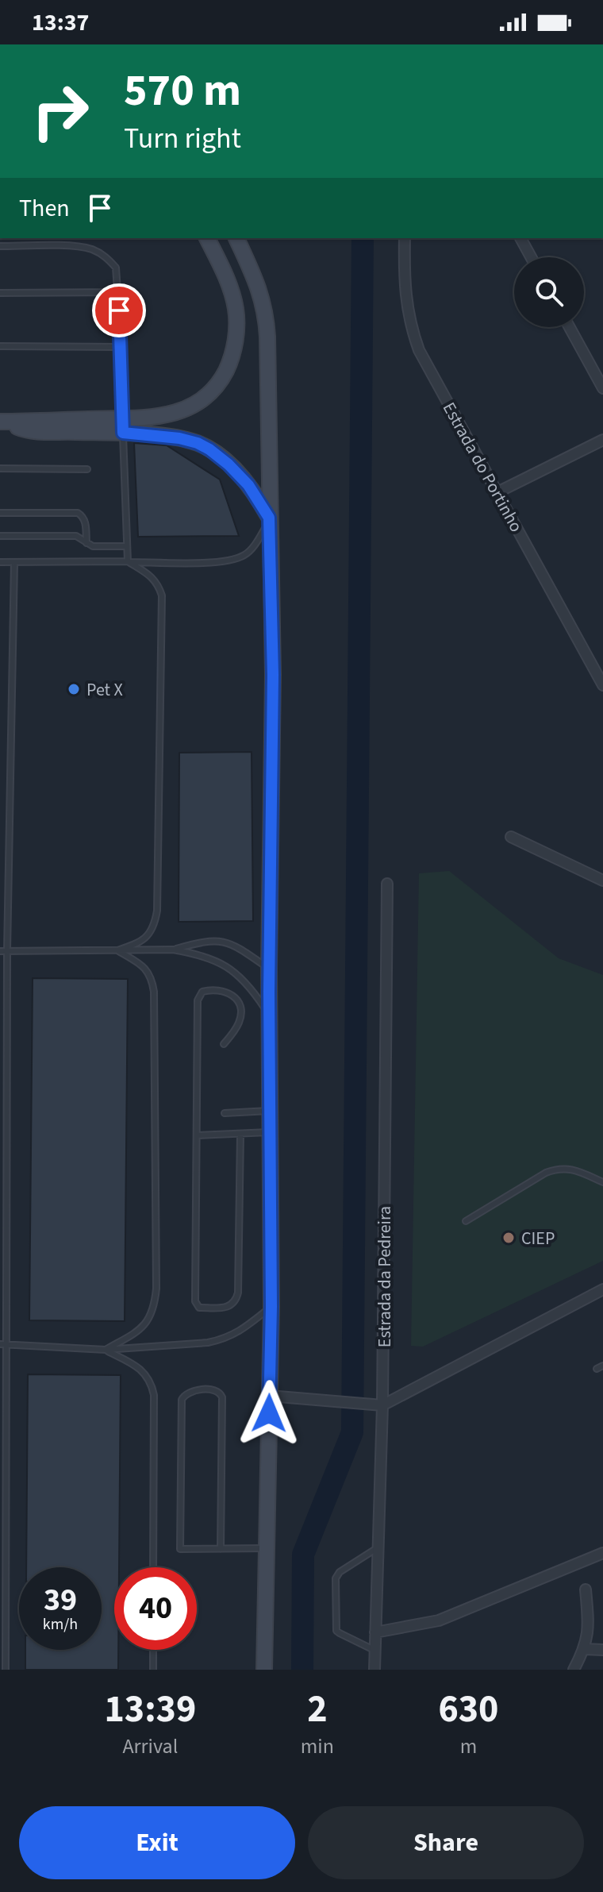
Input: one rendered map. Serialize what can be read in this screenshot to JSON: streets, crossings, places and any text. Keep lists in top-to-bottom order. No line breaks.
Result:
{"streets":{"street":["Estrada do Portinho","Estrada da Pedreira"]},"places":["Pet X","CIEP"],"page":{"status":"13:37","turn":["570 m","Turn right"],"then":"Then","speed":"39 km/h","limit":"40","eta":["13:39","Arrival","2","min","630","m"],"buttons":["Exit","Share"]}}
